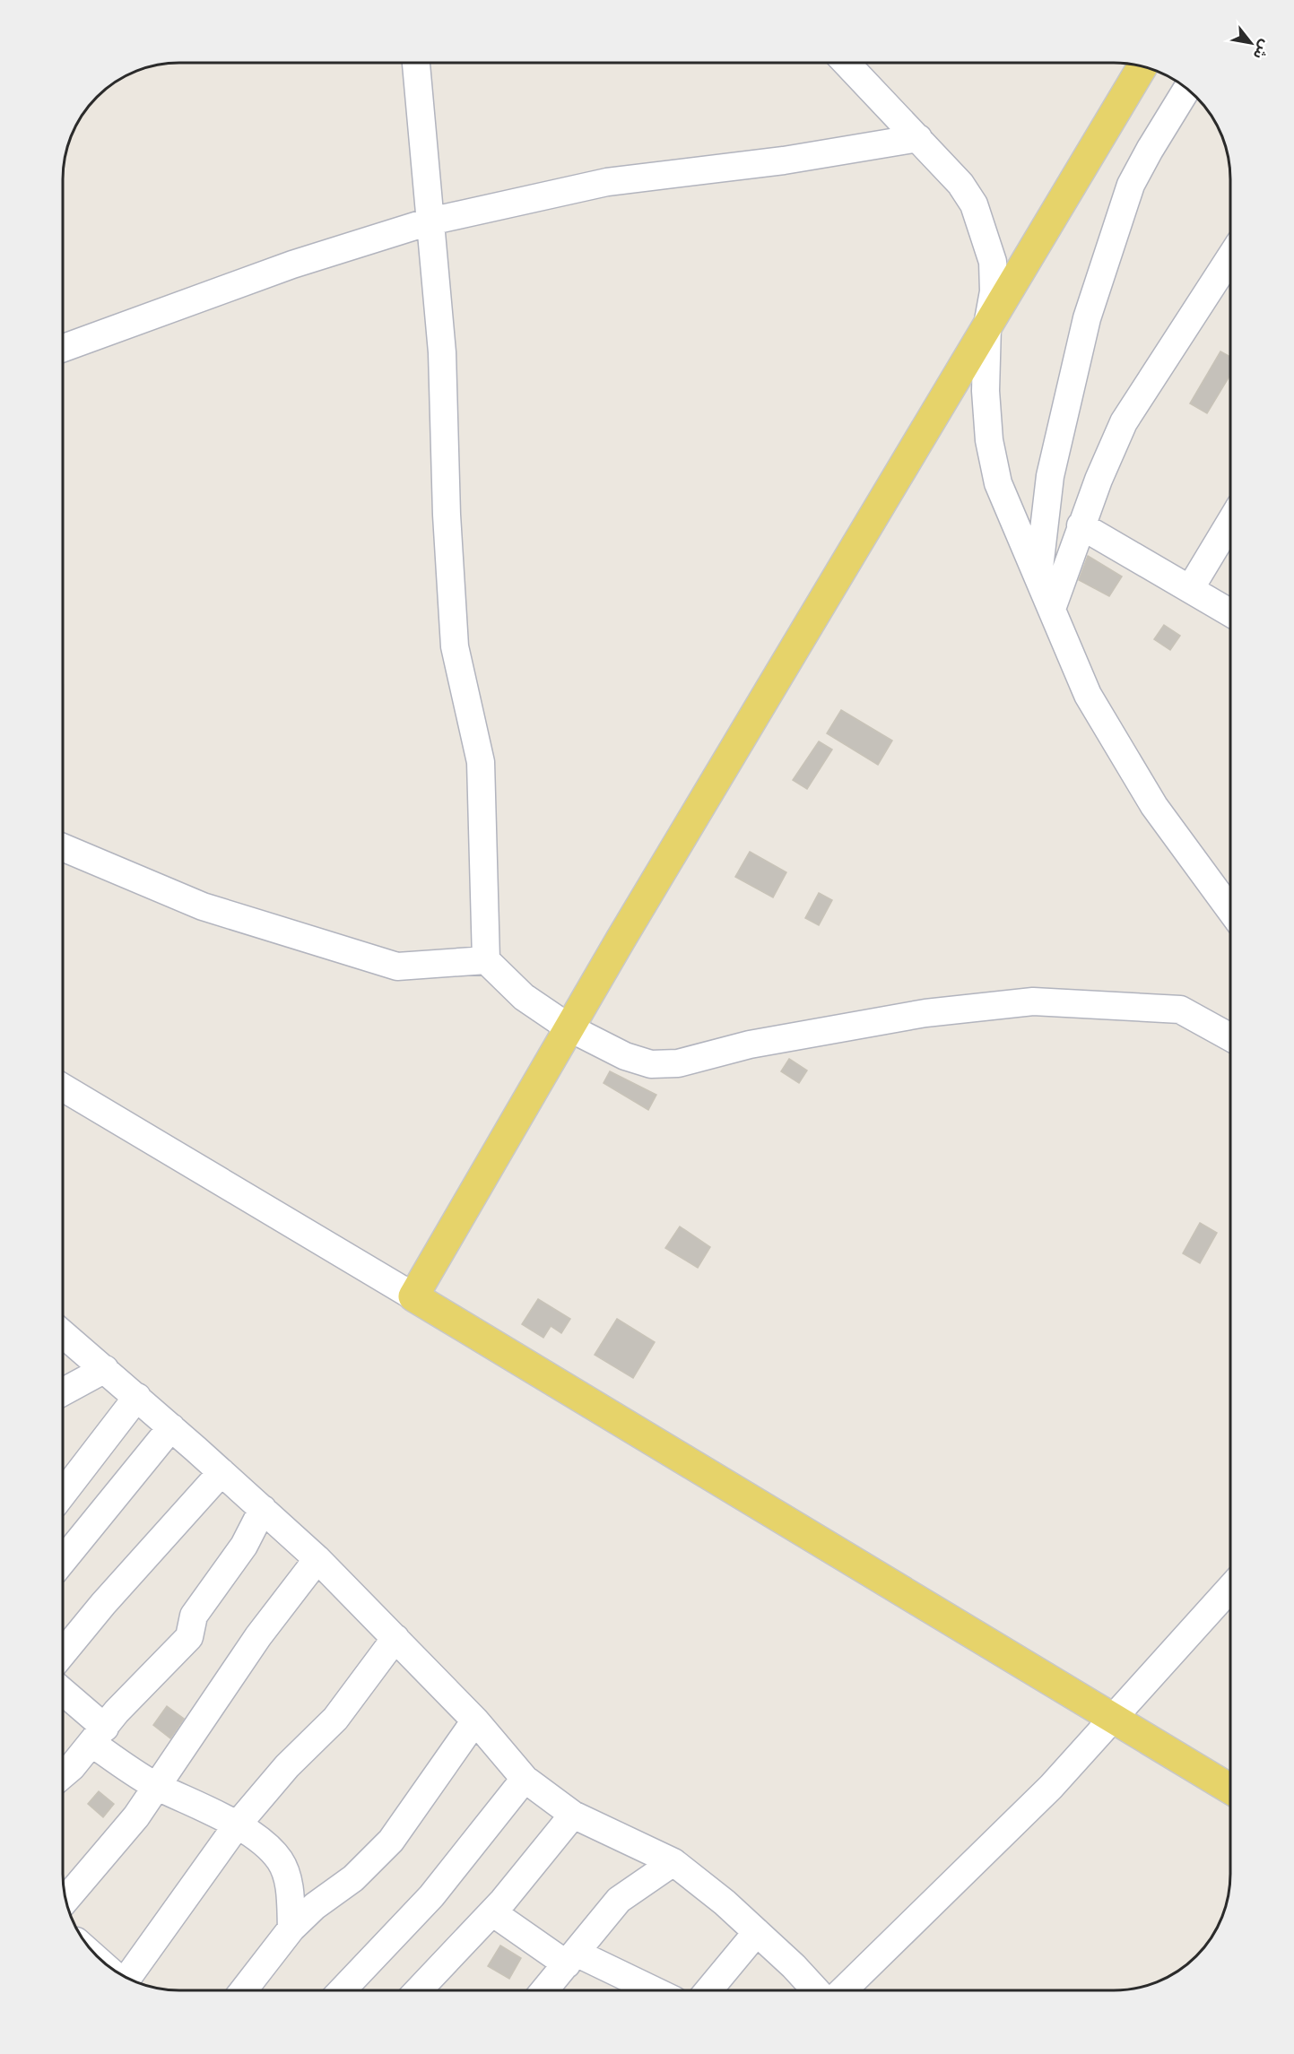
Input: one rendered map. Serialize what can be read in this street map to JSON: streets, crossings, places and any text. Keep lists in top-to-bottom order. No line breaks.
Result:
{"north":"bottom right"}
